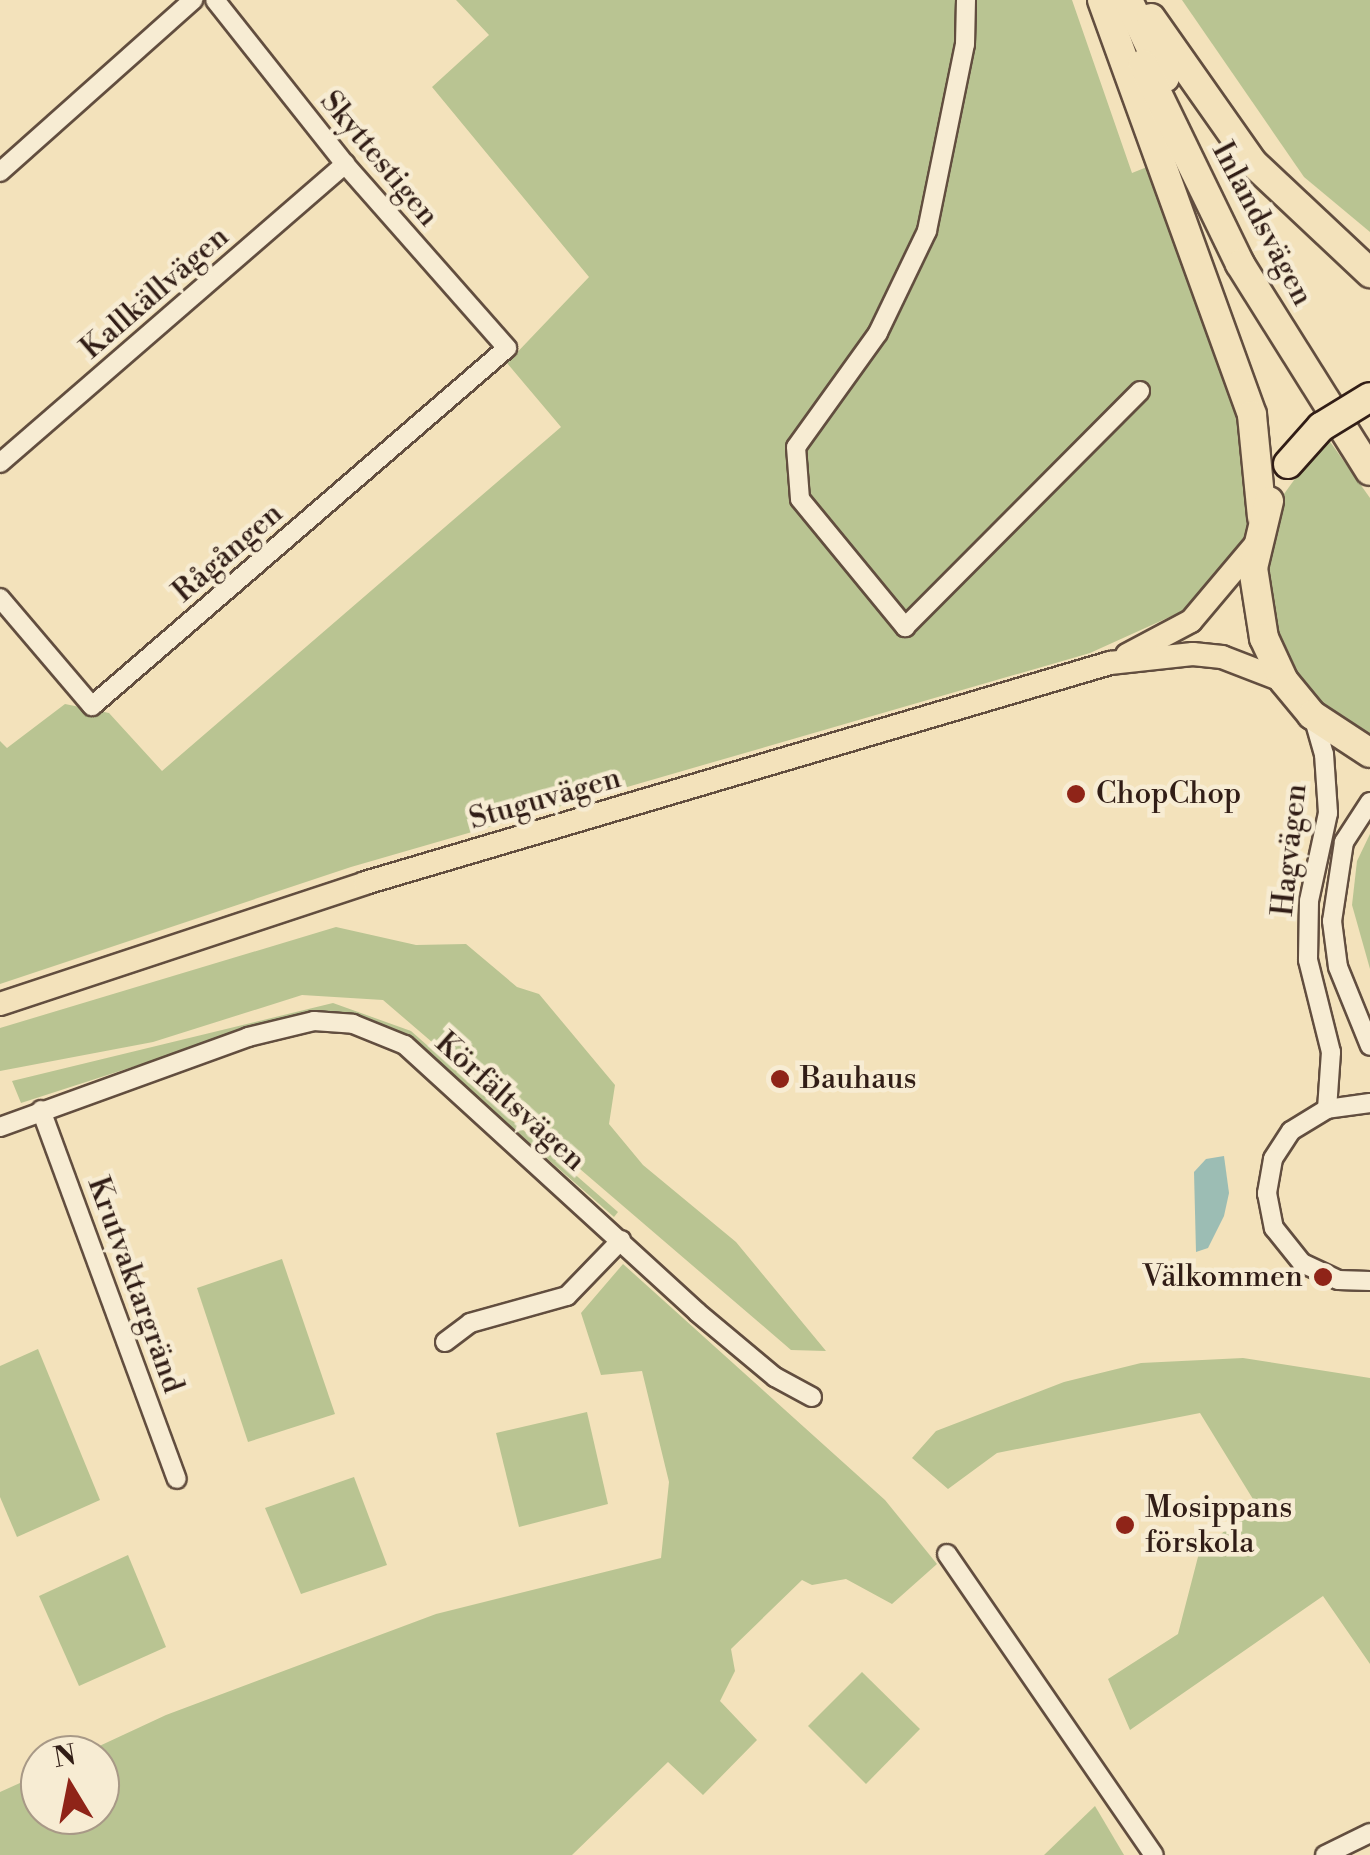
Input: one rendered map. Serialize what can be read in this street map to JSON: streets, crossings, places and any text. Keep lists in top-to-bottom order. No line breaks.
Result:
{"streets":{"highway":["Inlandsvägen"],"main road":["Stuguvägen"],"street":["Skyttestigen","Kallkällvägen","Rågången","Hagvägen","Körfältsvägen","Krutvaktargränd"]},"crossings":[["Skyttestigen","Kallkällvägen"],["Skyttestigen","Rågången"],["Körfältsvägen","Krutvaktargränd"]],"places":["ChopChop","Bauhaus","Välkommen","Mosippans förskola"],"north":"top"}
